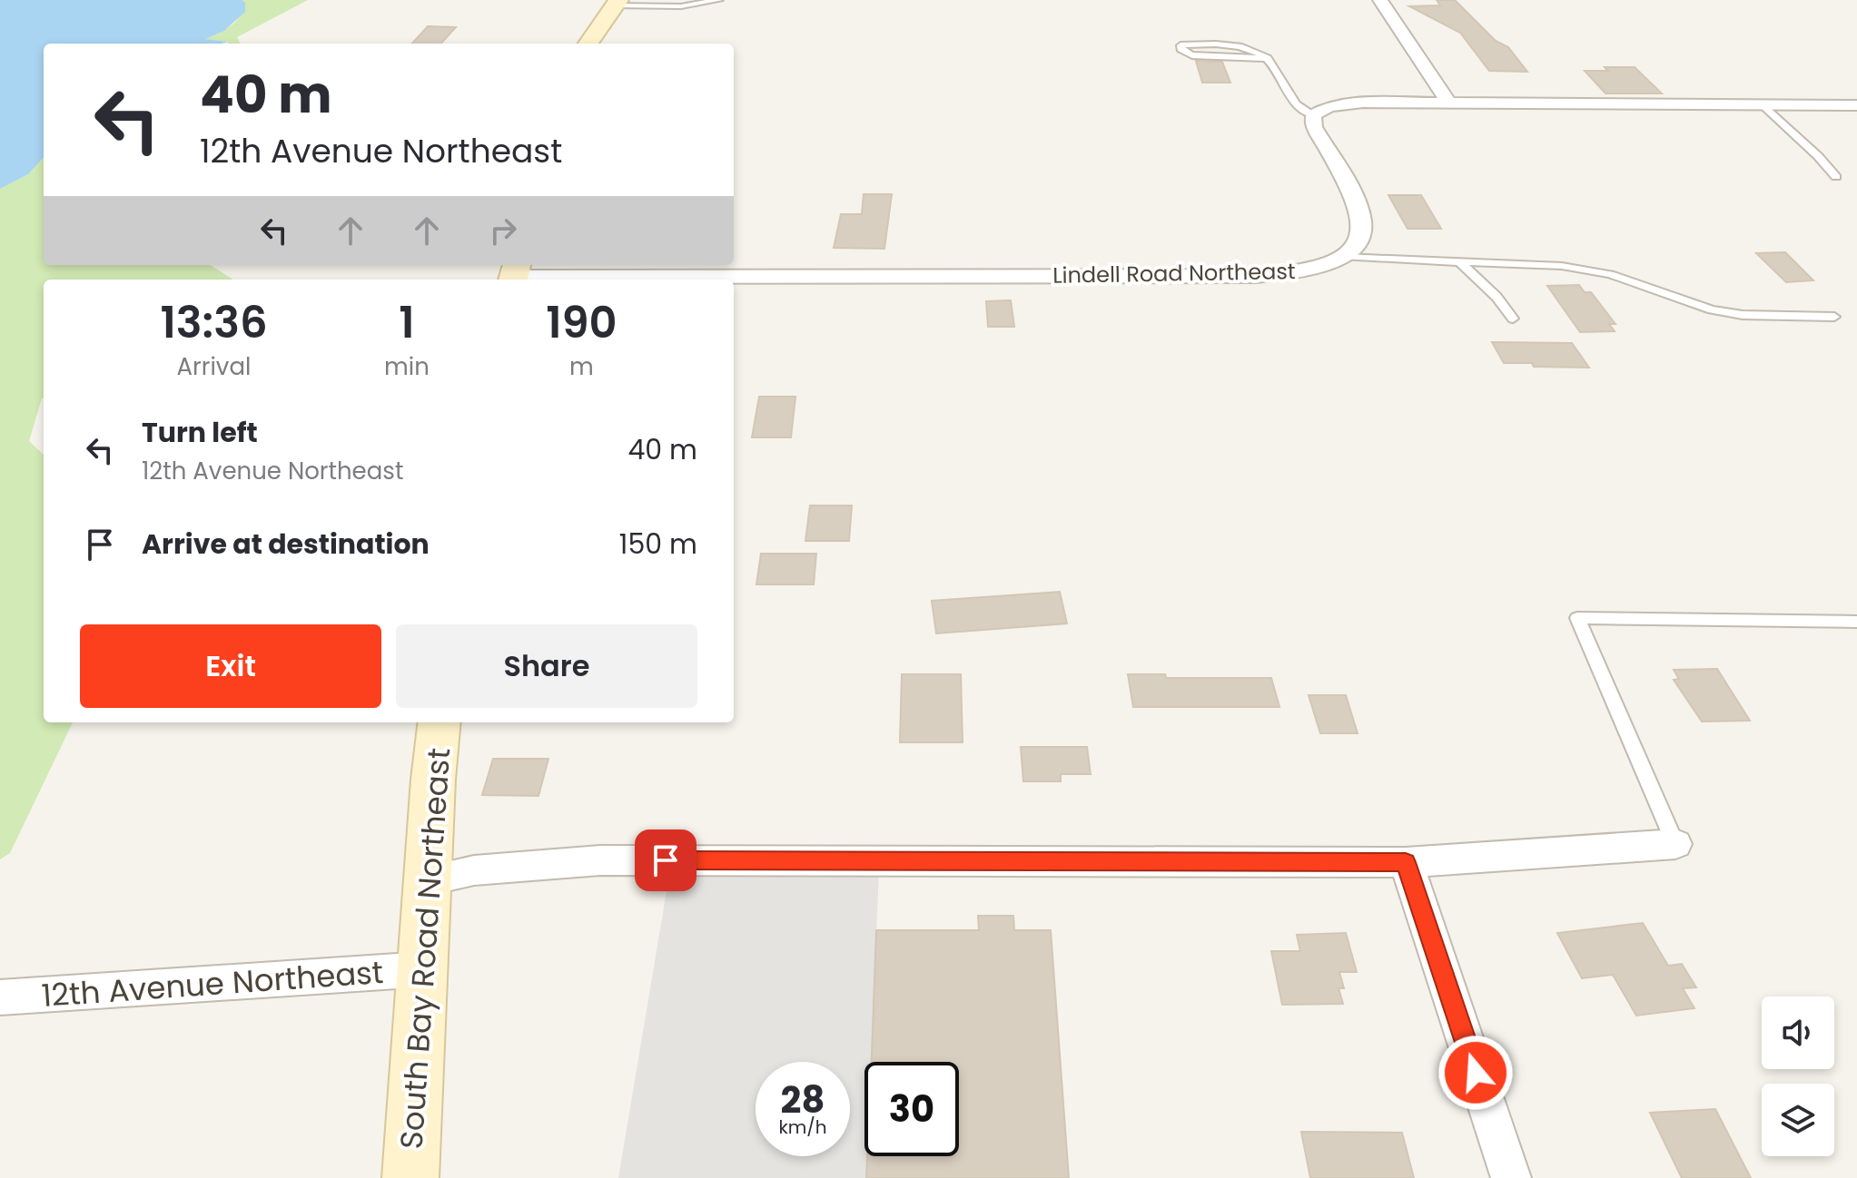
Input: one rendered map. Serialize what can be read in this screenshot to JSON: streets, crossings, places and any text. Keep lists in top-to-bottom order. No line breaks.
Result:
{"streets":{"street":["Lindell Road Northeast","South Bay Road Northeast","12th Avenue Northeast"]},"crossings":[["South Bay Road Northeast","12th Avenue Northeast"]],"page":{"turn":["40 m","12th Avenue Northeast"],"eta":["13:36","Arrival","1","min","190","m"],"list":[{"name":"Turn left","note":"12th Avenue Northeast","value":"40 m"},{"name":"Arrive at destination","value":"150 m"}],"buttons":["Exit","Share"],"speed":"28 km/h","limit":"30"}}
